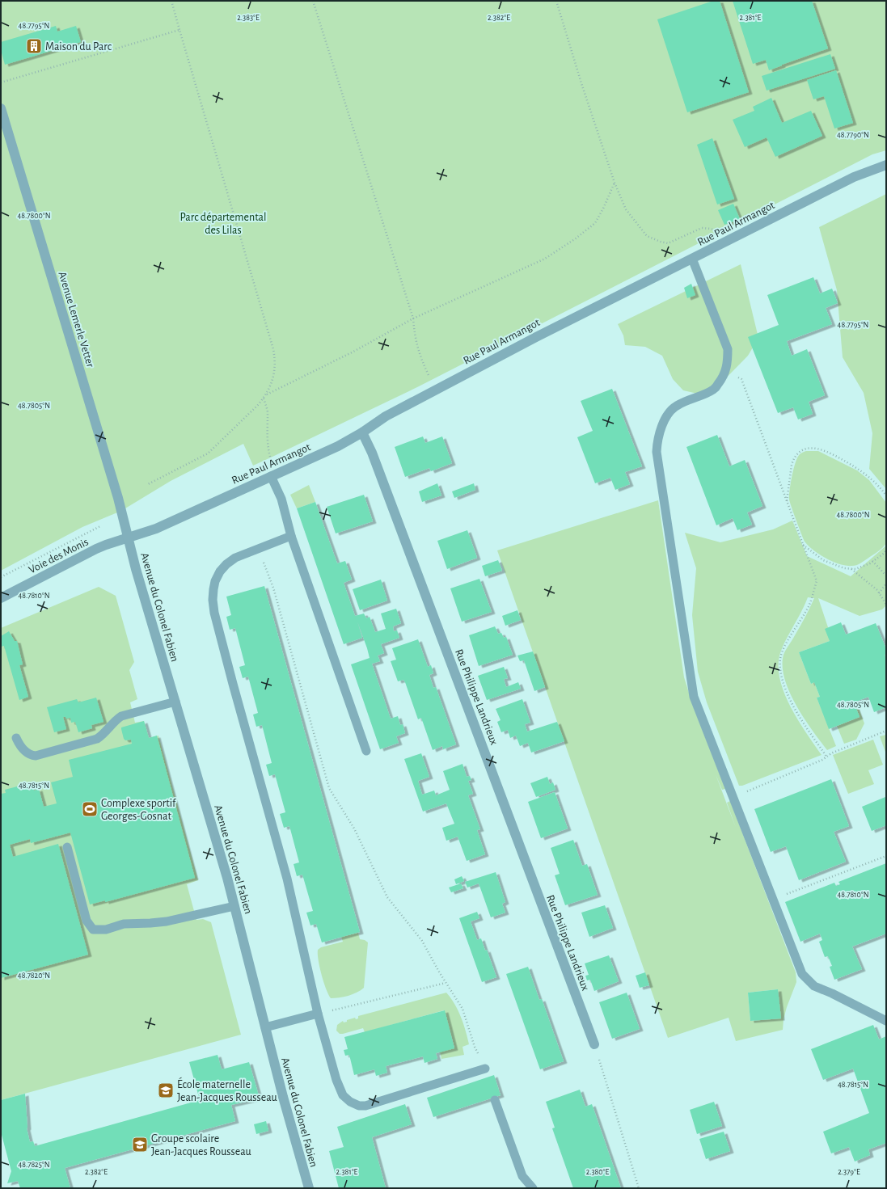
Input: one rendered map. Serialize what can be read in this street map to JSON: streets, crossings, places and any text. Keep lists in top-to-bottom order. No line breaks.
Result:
{"streets":{"street":["Rue Paul Armangot","Avenue Lemerle Vetter","Voie des Monis","Avenue du Colonel Fabien","Rue Philippe Landrieux"]},"crossings":[["Rue Paul Armangot","Avenue Lemerle Vetter"],["Rue Paul Armangot","Voie des Monis"],["Rue Paul Armangot","Avenue du Colonel Fabien"],["Rue Paul Armangot","Rue Philippe Landrieux"],["Avenue Lemerle Vetter","Voie des Monis"],["Avenue Lemerle Vetter","Avenue du Colonel Fabien"],["Voie des Monis","Avenue du Colonel Fabien"]],"parks":["Parc départemental des Lilas"],"places":{"building":["Maison du Parc"],"sports":["Complexe sportif Georges-Gosnat"],"school or university":["École maternelle Jean-Jacques Rousseau","Groupe scolaire Jean-Jacques Rousseau"]},"coordinates":["2.383°E","2.382°E","2.381°E","48.7795°N","48.7790°N","48.7800°N","48.7805°N","48.7810°N","48.7815°N","48.7820°N","48.7825°N","2.380°E","2.379°E"]}
